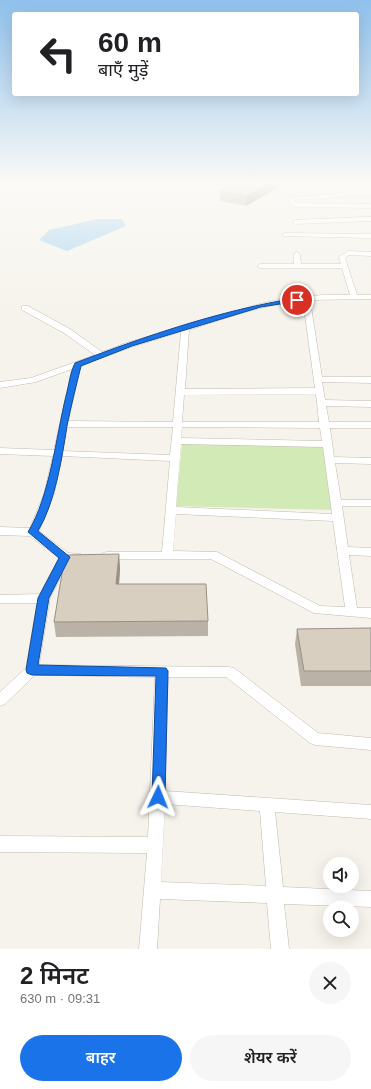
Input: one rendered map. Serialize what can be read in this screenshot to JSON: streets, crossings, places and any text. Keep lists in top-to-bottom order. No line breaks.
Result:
{"page":{"turn":["60 m","बाएँ मुड़ें"],"heading":["2 मिनट","630 m · 09:31"],"buttons":["बाहर","शेयर करें"]}}
